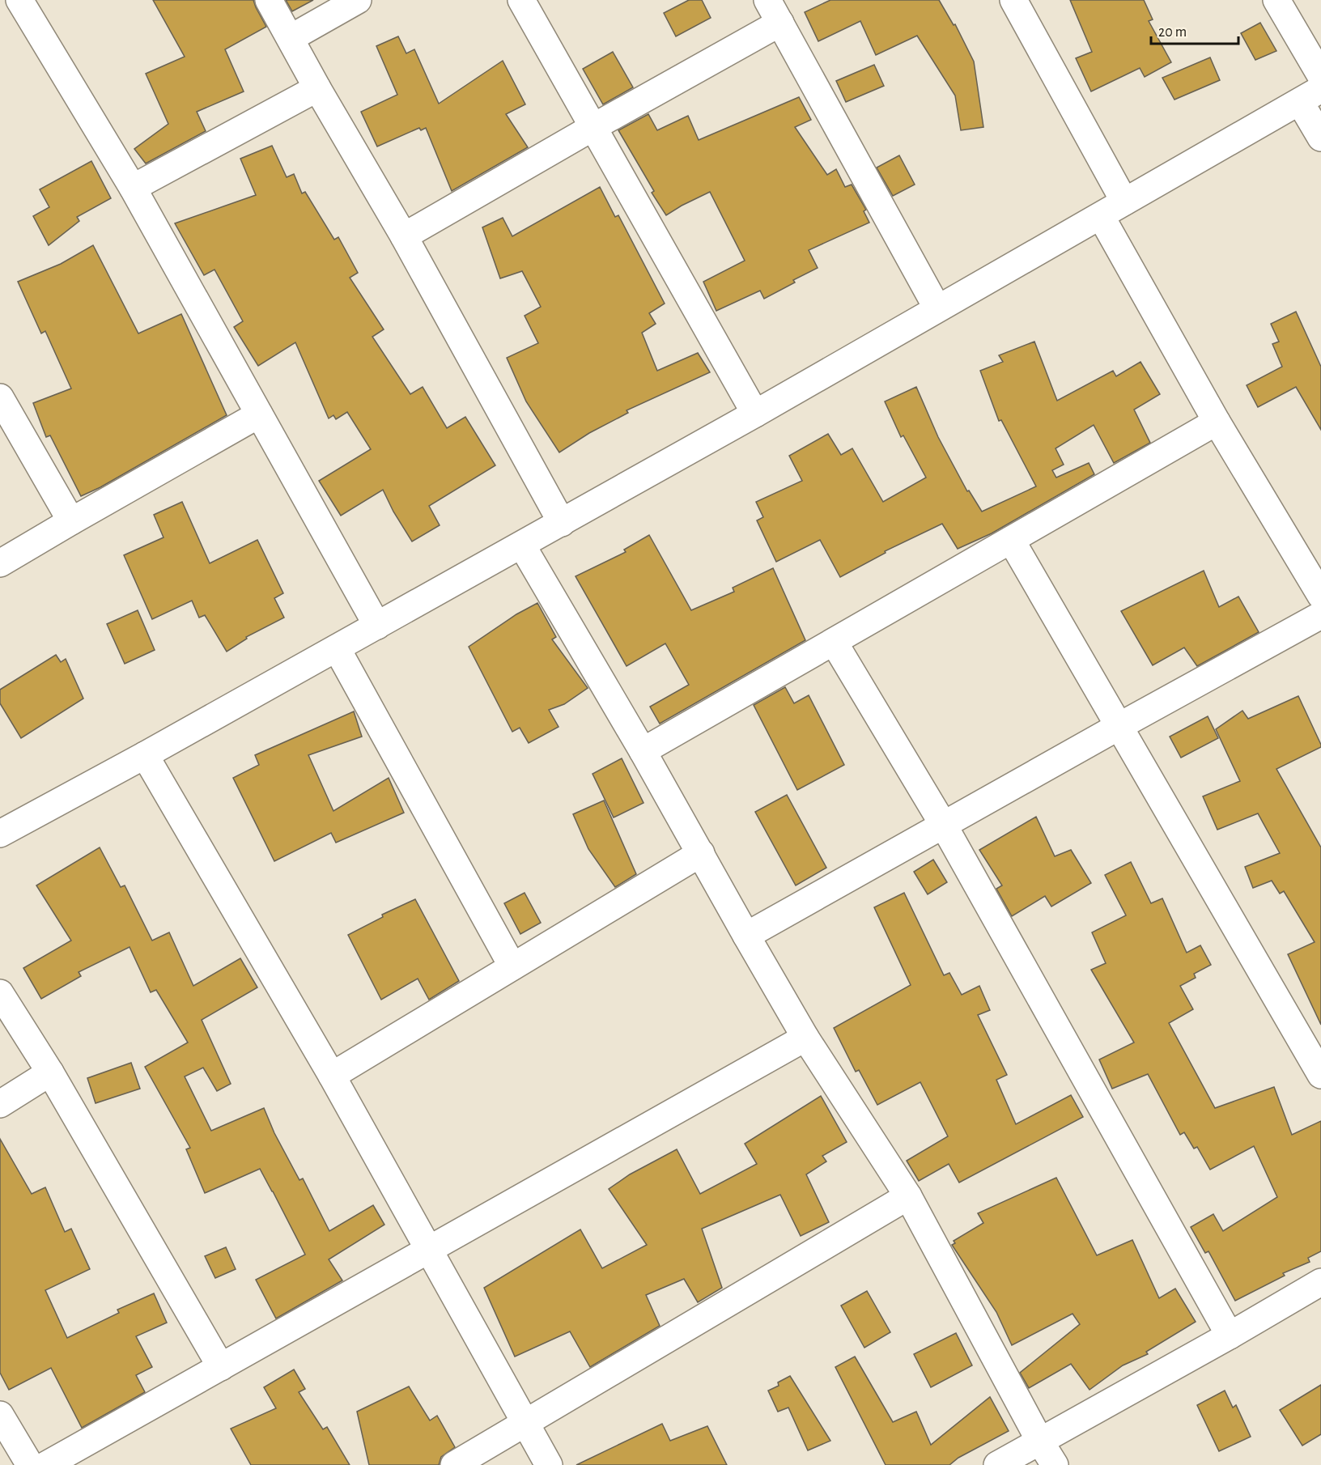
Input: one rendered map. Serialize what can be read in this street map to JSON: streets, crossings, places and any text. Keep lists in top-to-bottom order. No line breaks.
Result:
{"scale_bar":"20 m"}
